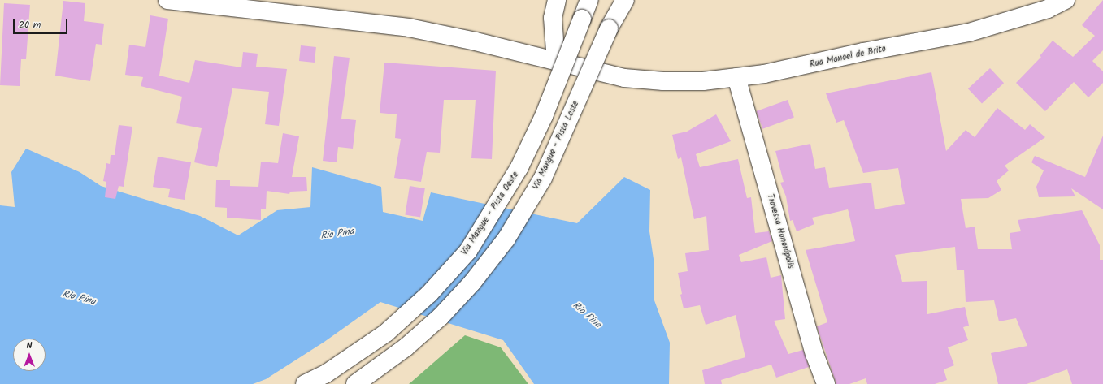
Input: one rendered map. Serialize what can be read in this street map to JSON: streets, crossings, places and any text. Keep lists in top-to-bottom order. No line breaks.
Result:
{"streets":{"street":["Rua Manoel de Brito","Via Mangue - Pista Leste","Via Mangue - Pista Oeste","Travessa Honorópolis"]},"crossings":[["Rua Manoel de Brito","Travessa Honorópolis"]],"water":["Rio Pina"],"scale_bar":"20 m","north":"top"}
